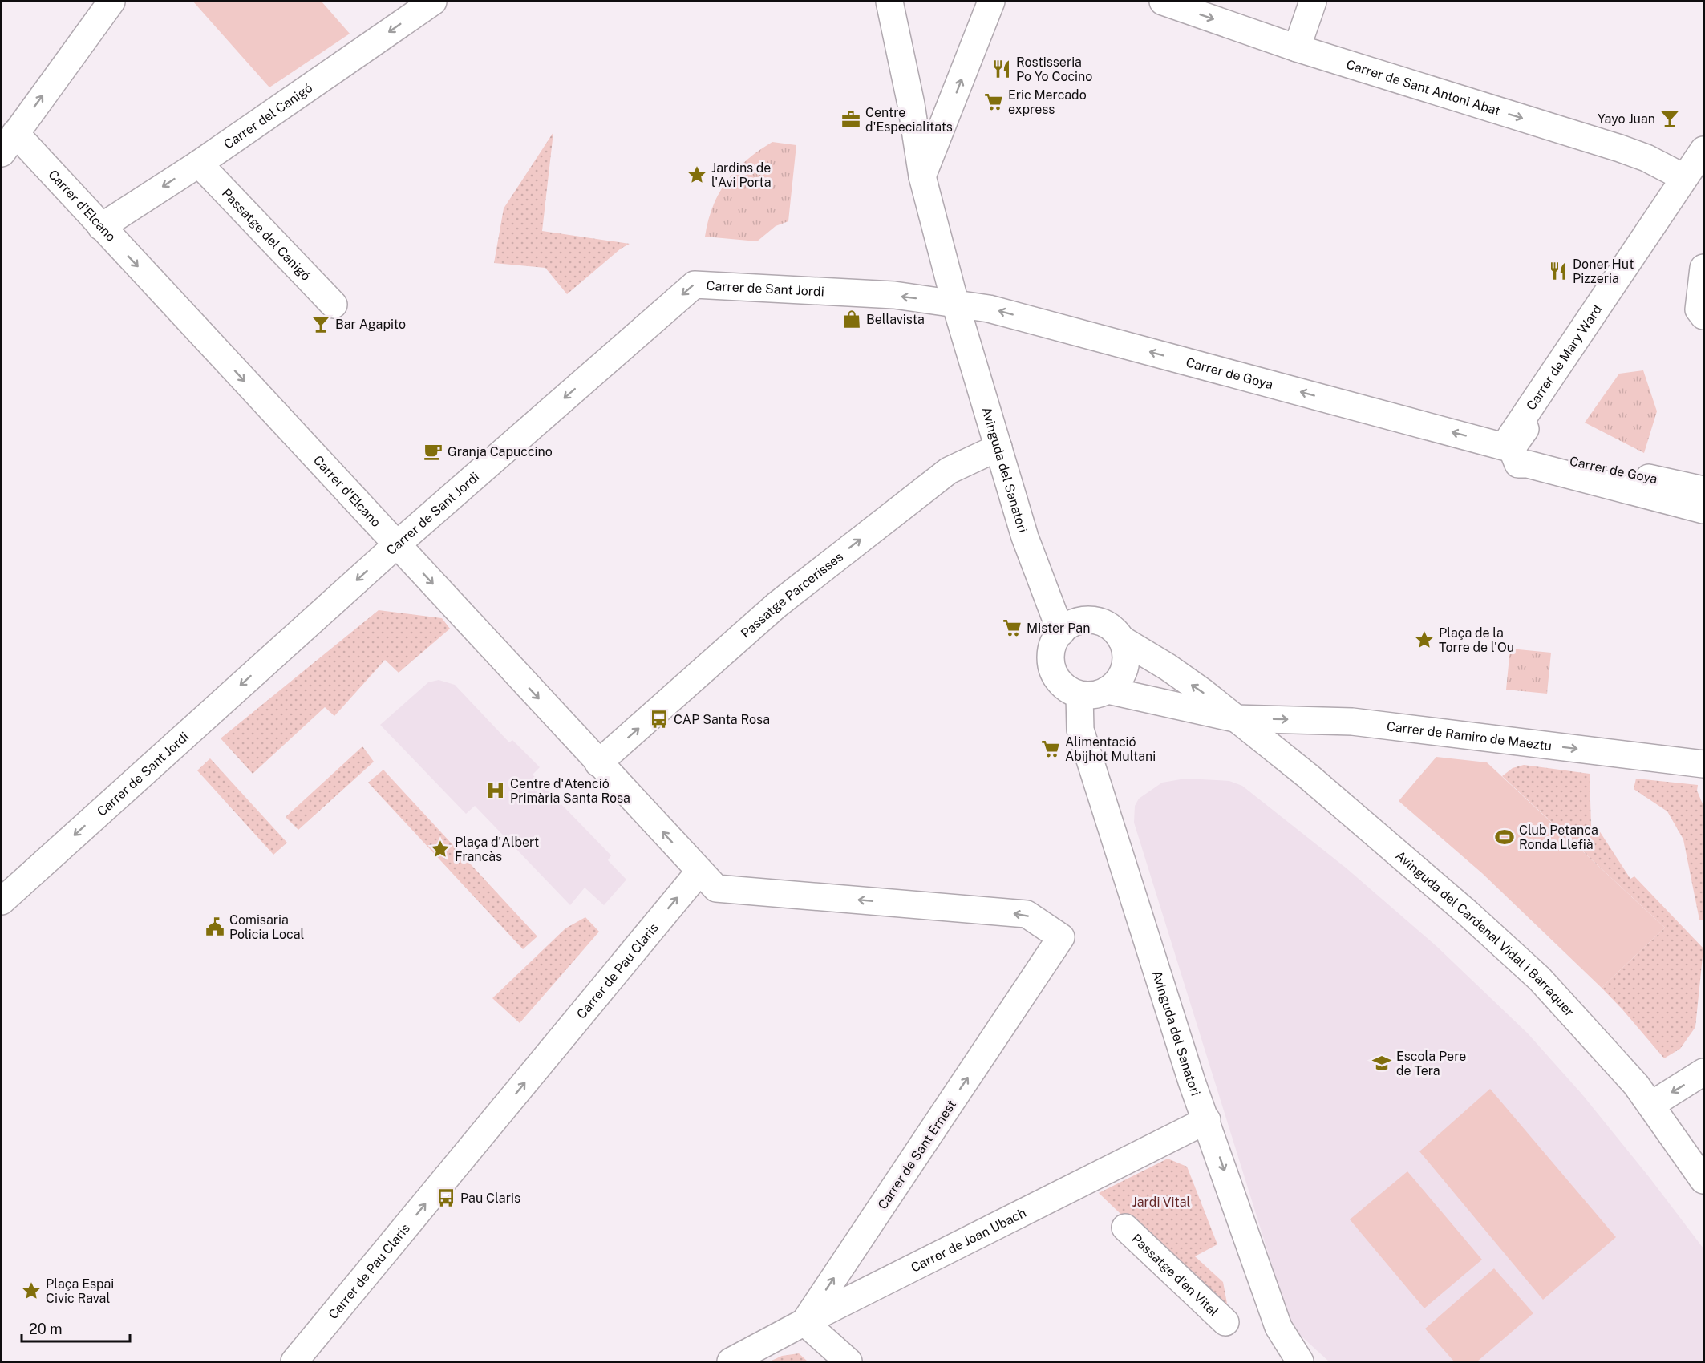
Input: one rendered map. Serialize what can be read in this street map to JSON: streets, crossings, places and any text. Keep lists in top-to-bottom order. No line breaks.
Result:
{"streets":{"street":["Carrer de Sant Antoni Abat","Carrer del Canigó","Carrer d'Elcano","Passatge del Canigó","Carrer de Sant Jordi","Carrer de Mary Ward","Carrer de Goya","Avinguda del Sanatori","Passatge Parcerisses","Carrer de Ramiro de Maeztu","Avinguda del Cardenal Vidal i Barraquer","Carrer de Pau Claris","Carrer de Sant Ernest","Carrer de Joan Ubach","Passatge d'en Vital"]},"crossings":[["Carrer de Sant Antoni Abat","Carrer de Mary Ward"],["Carrer del Canigó","Carrer d'Elcano"],["Carrer del Canigó","Passatge del Canigó"],["Carrer d'Elcano","Carrer de Sant Jordi"],["Carrer d'Elcano","Passatge Parcerisses"],["Carrer d'Elcano","Carrer de Pau Claris"],["Carrer d'Elcano","Carrer de Sant Ernest"],["Carrer de Sant Jordi","Carrer de Goya"],["Carrer de Sant Jordi","Avinguda del Sanatori"],["Carrer de Mary Ward","Carrer de Goya"],["Carrer de Goya","Avinguda del Sanatori"],["Avinguda del Sanatori","Passatge Parcerisses"],["Avinguda del Sanatori","Avinguda del Cardenal Vidal i Barraquer"],["Avinguda del Sanatori","Carrer de Joan Ubach"],["Carrer de Ramiro de Maeztu","Avinguda del Cardenal Vidal i Barraquer"],["Carrer de Pau Claris","Carrer de Sant Ernest"],["Carrer de Sant Ernest","Carrer de Joan Ubach"]],"one_way":["Carrer de Sant Antoni Abat","Carrer de Sant Jordi","Carrer de Goya","Passatge Parcerisses","Carrer de Ramiro de Maeztu","Carrer de Pau Claris"],"parks":["Jardi Vital"],"places":{"restaurant":["Rostisseria Po Yo Cocino","Doner Hut Pizzeria"],"supermarket":["Eric Mercado express","Mister Pan","Alimentació Abijhot Multani"],"bar":["Yayo Juan","Bar Agapito"],"office":["Centre d'Especialitats"],"place":["Jardins de l'Avi Porta","Plaça de la Torre de l'Ou","Plaça d'Albert Francàs","Plaça Espai Civic Raval"],"shop":["Bellavista"],"cafe":["Granja Capuccino"],"bus stop":["CAP Santa Rosa","Pau Claris"],"hospital":["Centre d'Atenció Primària Santa Rosa"],"sports":["Club Petanca Ronda Llefià"],"public building":["Comisaria Policia Local"],"school or university":["Escola Pere de Tera"]},"scale_bar":"20 m"}
